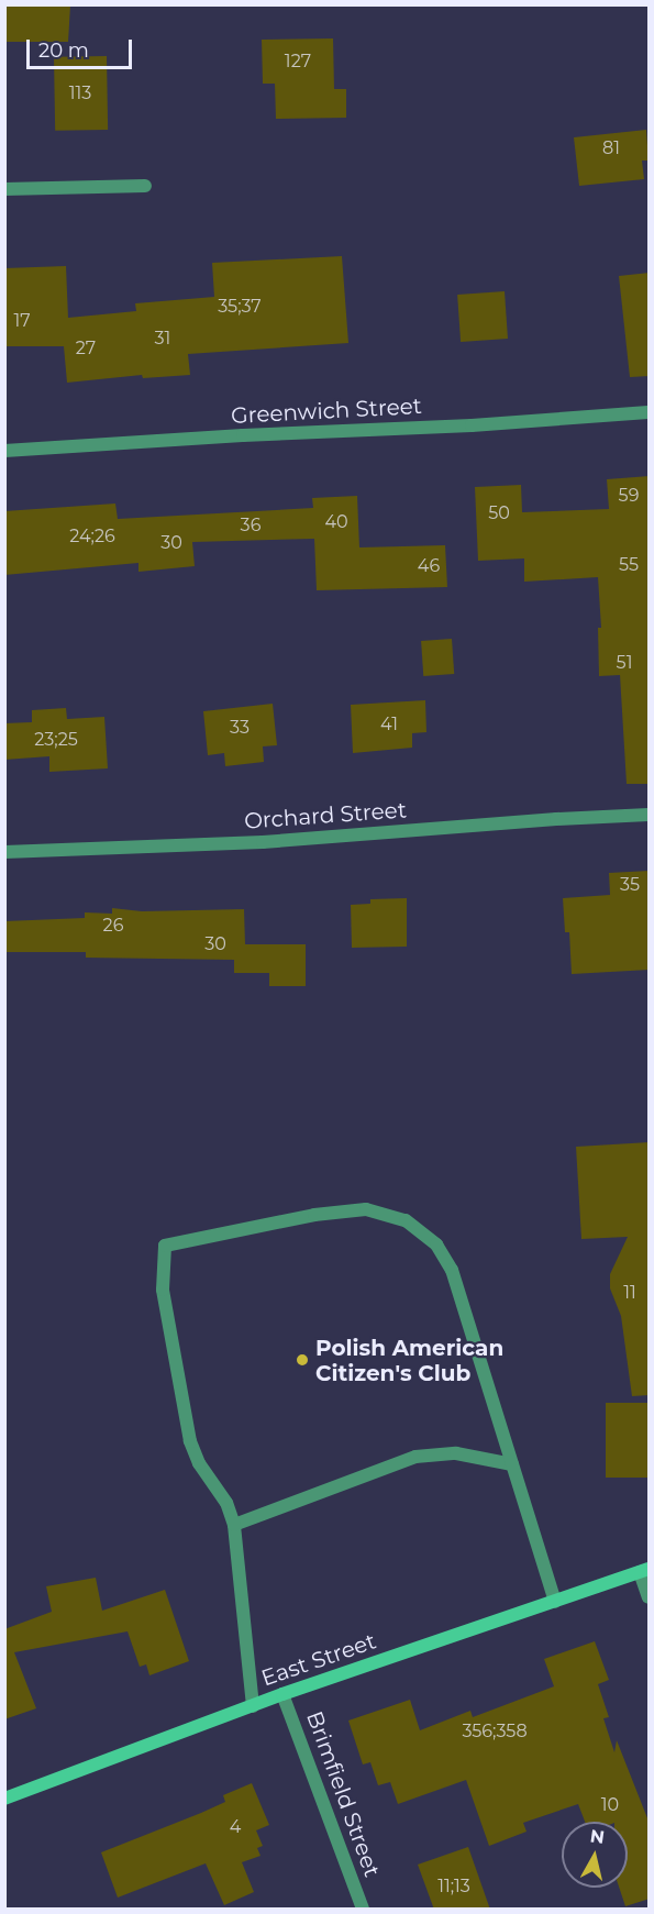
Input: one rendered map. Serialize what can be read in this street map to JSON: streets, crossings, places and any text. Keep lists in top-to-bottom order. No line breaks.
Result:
{"streets":{"main road":["East Street"],"street":["Greenwich Street","Orchard Street","Brimfield Street"]},"crossings":[["East Street","Brimfield Street"]],"places":["Polish American Citizen's Club"],"house_numbers":["127","113","81","35;37","17","31","27","59","50","40","36","24;26","30","55","46","51","41","33","23;25","35","26","30","11","356;358","10","4","11;13"],"scale_bar":"20 m","north":"top"}
